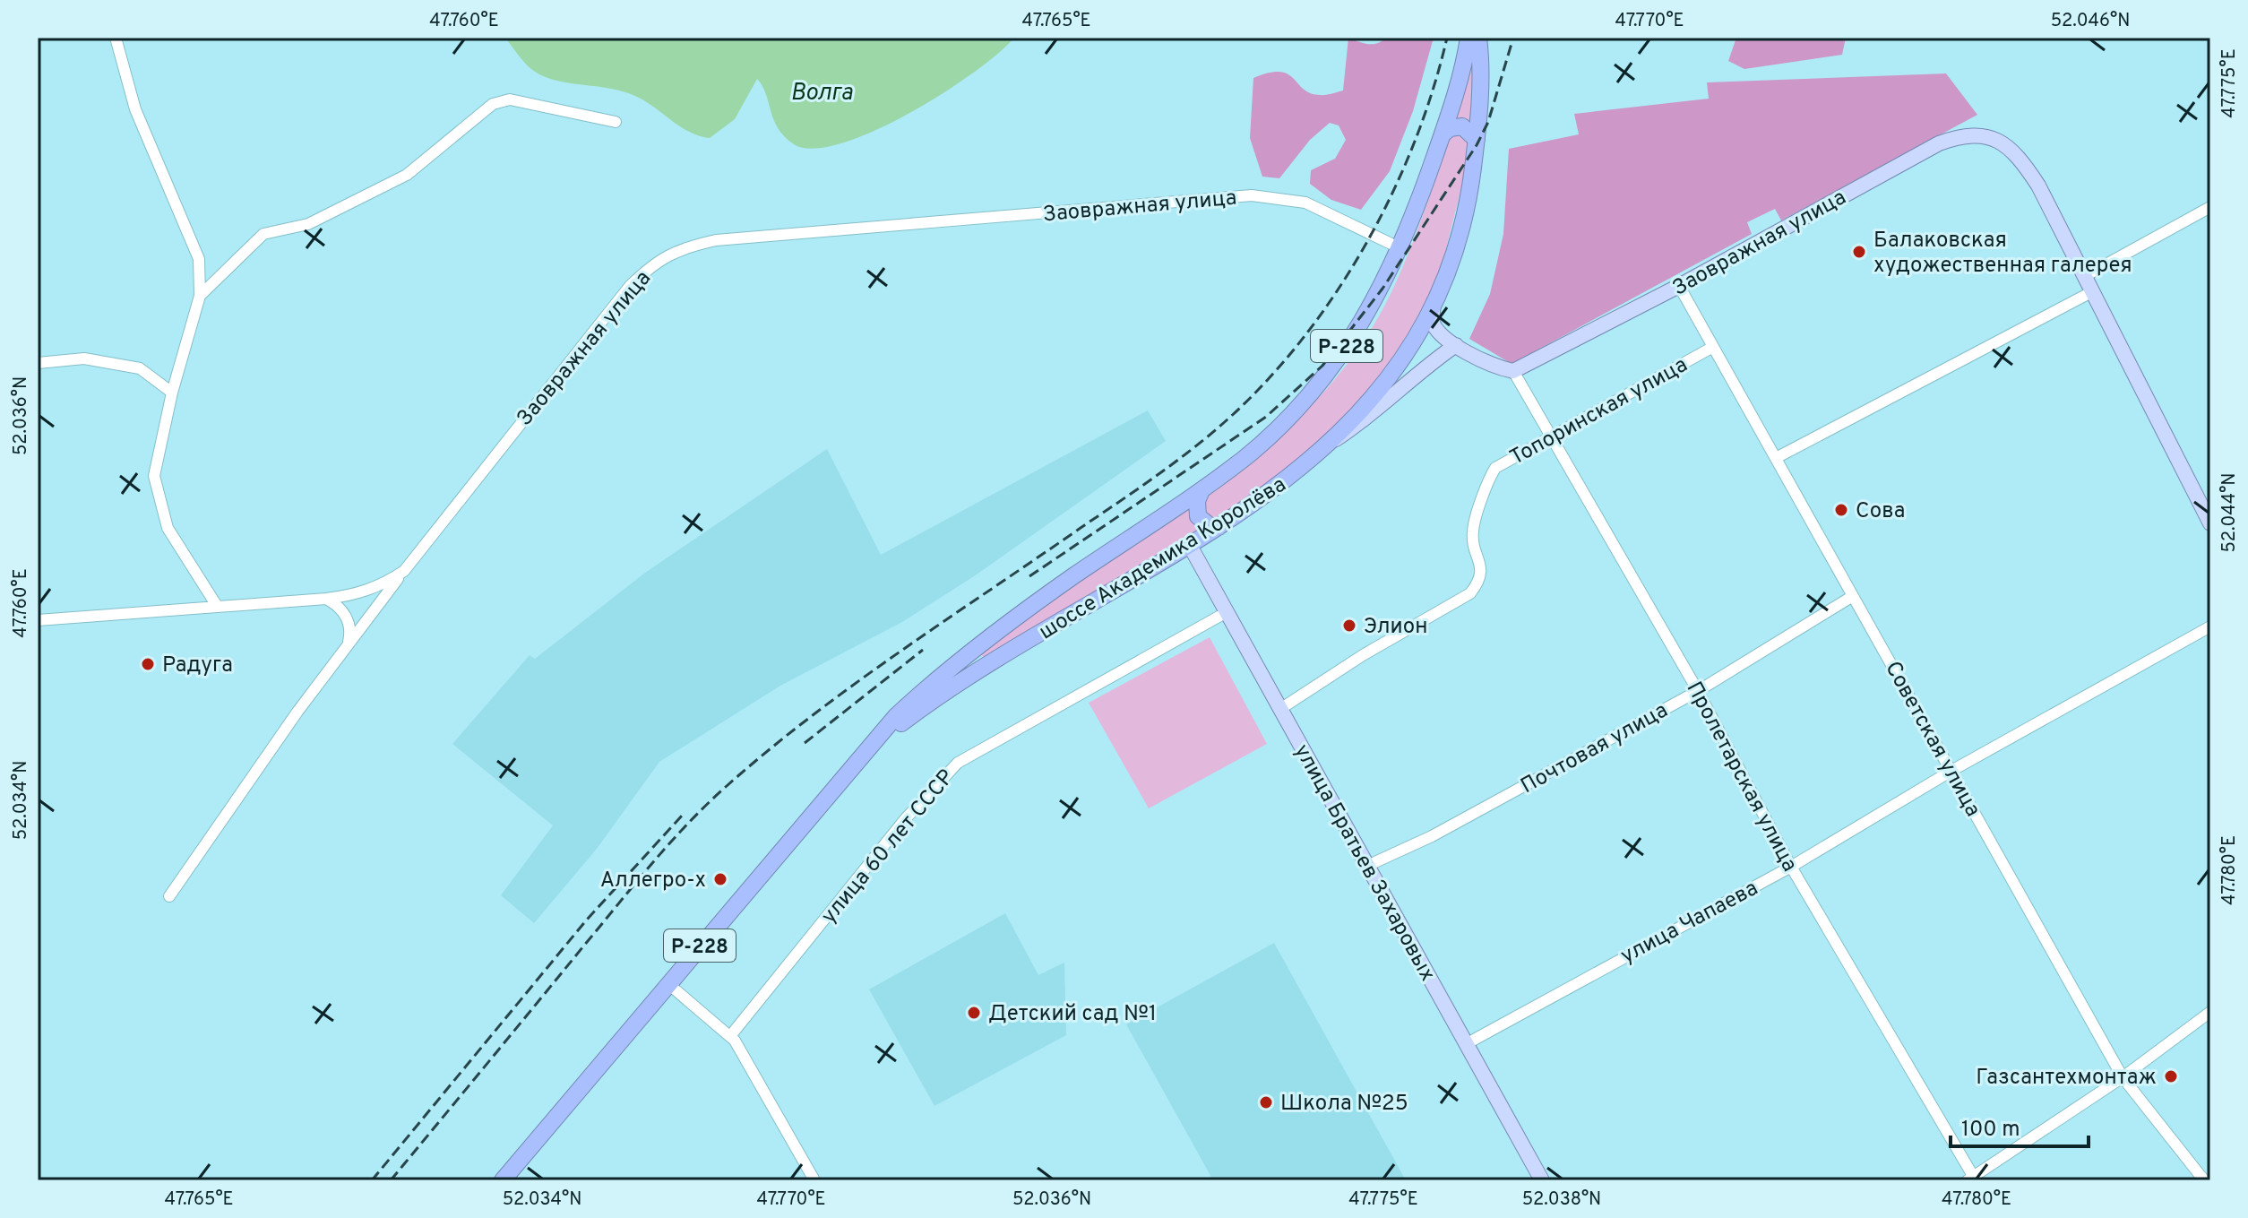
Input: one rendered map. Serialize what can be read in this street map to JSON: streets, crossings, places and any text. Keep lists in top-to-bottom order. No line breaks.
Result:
{"streets":{"highway":["Р-228","шоссе Академика Королёва"],"main road":["Заовражная улица","улица Братьев Захаровых"],"street":["Топоринская улица","Советская улица","Почтовая улица","Пролетарская улица","улица 60 лет СССР","улица Чапаева"]},"crossings":[["Заовражная улица","шоссе Академика Королёва"],["Заовражная улица","Советская улица"],["Заовражная улица","Пролетарская улица"],["Топоринская улица","Советская улица"],["Топоринская улица","Пролетарская улица"],["Топоринская улица","улица Братьев Захаровых"],["шоссе Академика Королёва","улица Братьев Захаровых"],["Советская улица","Почтовая улица"],["Советская улица","улица Чапаева"],["Почтовая улица","Пролетарская улица"],["Почтовая улица","улица Братьев Захаровых"],["Пролетарская улица","улица Чапаева"],["улица 60 лет СССР","улица Братьев Захаровых"],["улица Братьев Захаровых","улица Чапаева"]],"water":["Волга"],"places":["Балаковская художественная галерея","Сова","Элион","Радуга","Аллегро-х","Детский сад №1","Газсантехмонтаж","Школа №25"],"scale_bar":"100 m","coordinates":["47.760°E","47.765°E","47.770°E","52.046°N","47.775°E","52.036°N","52.044°N","52.034°N","47.780°E","52.038°N"]}
